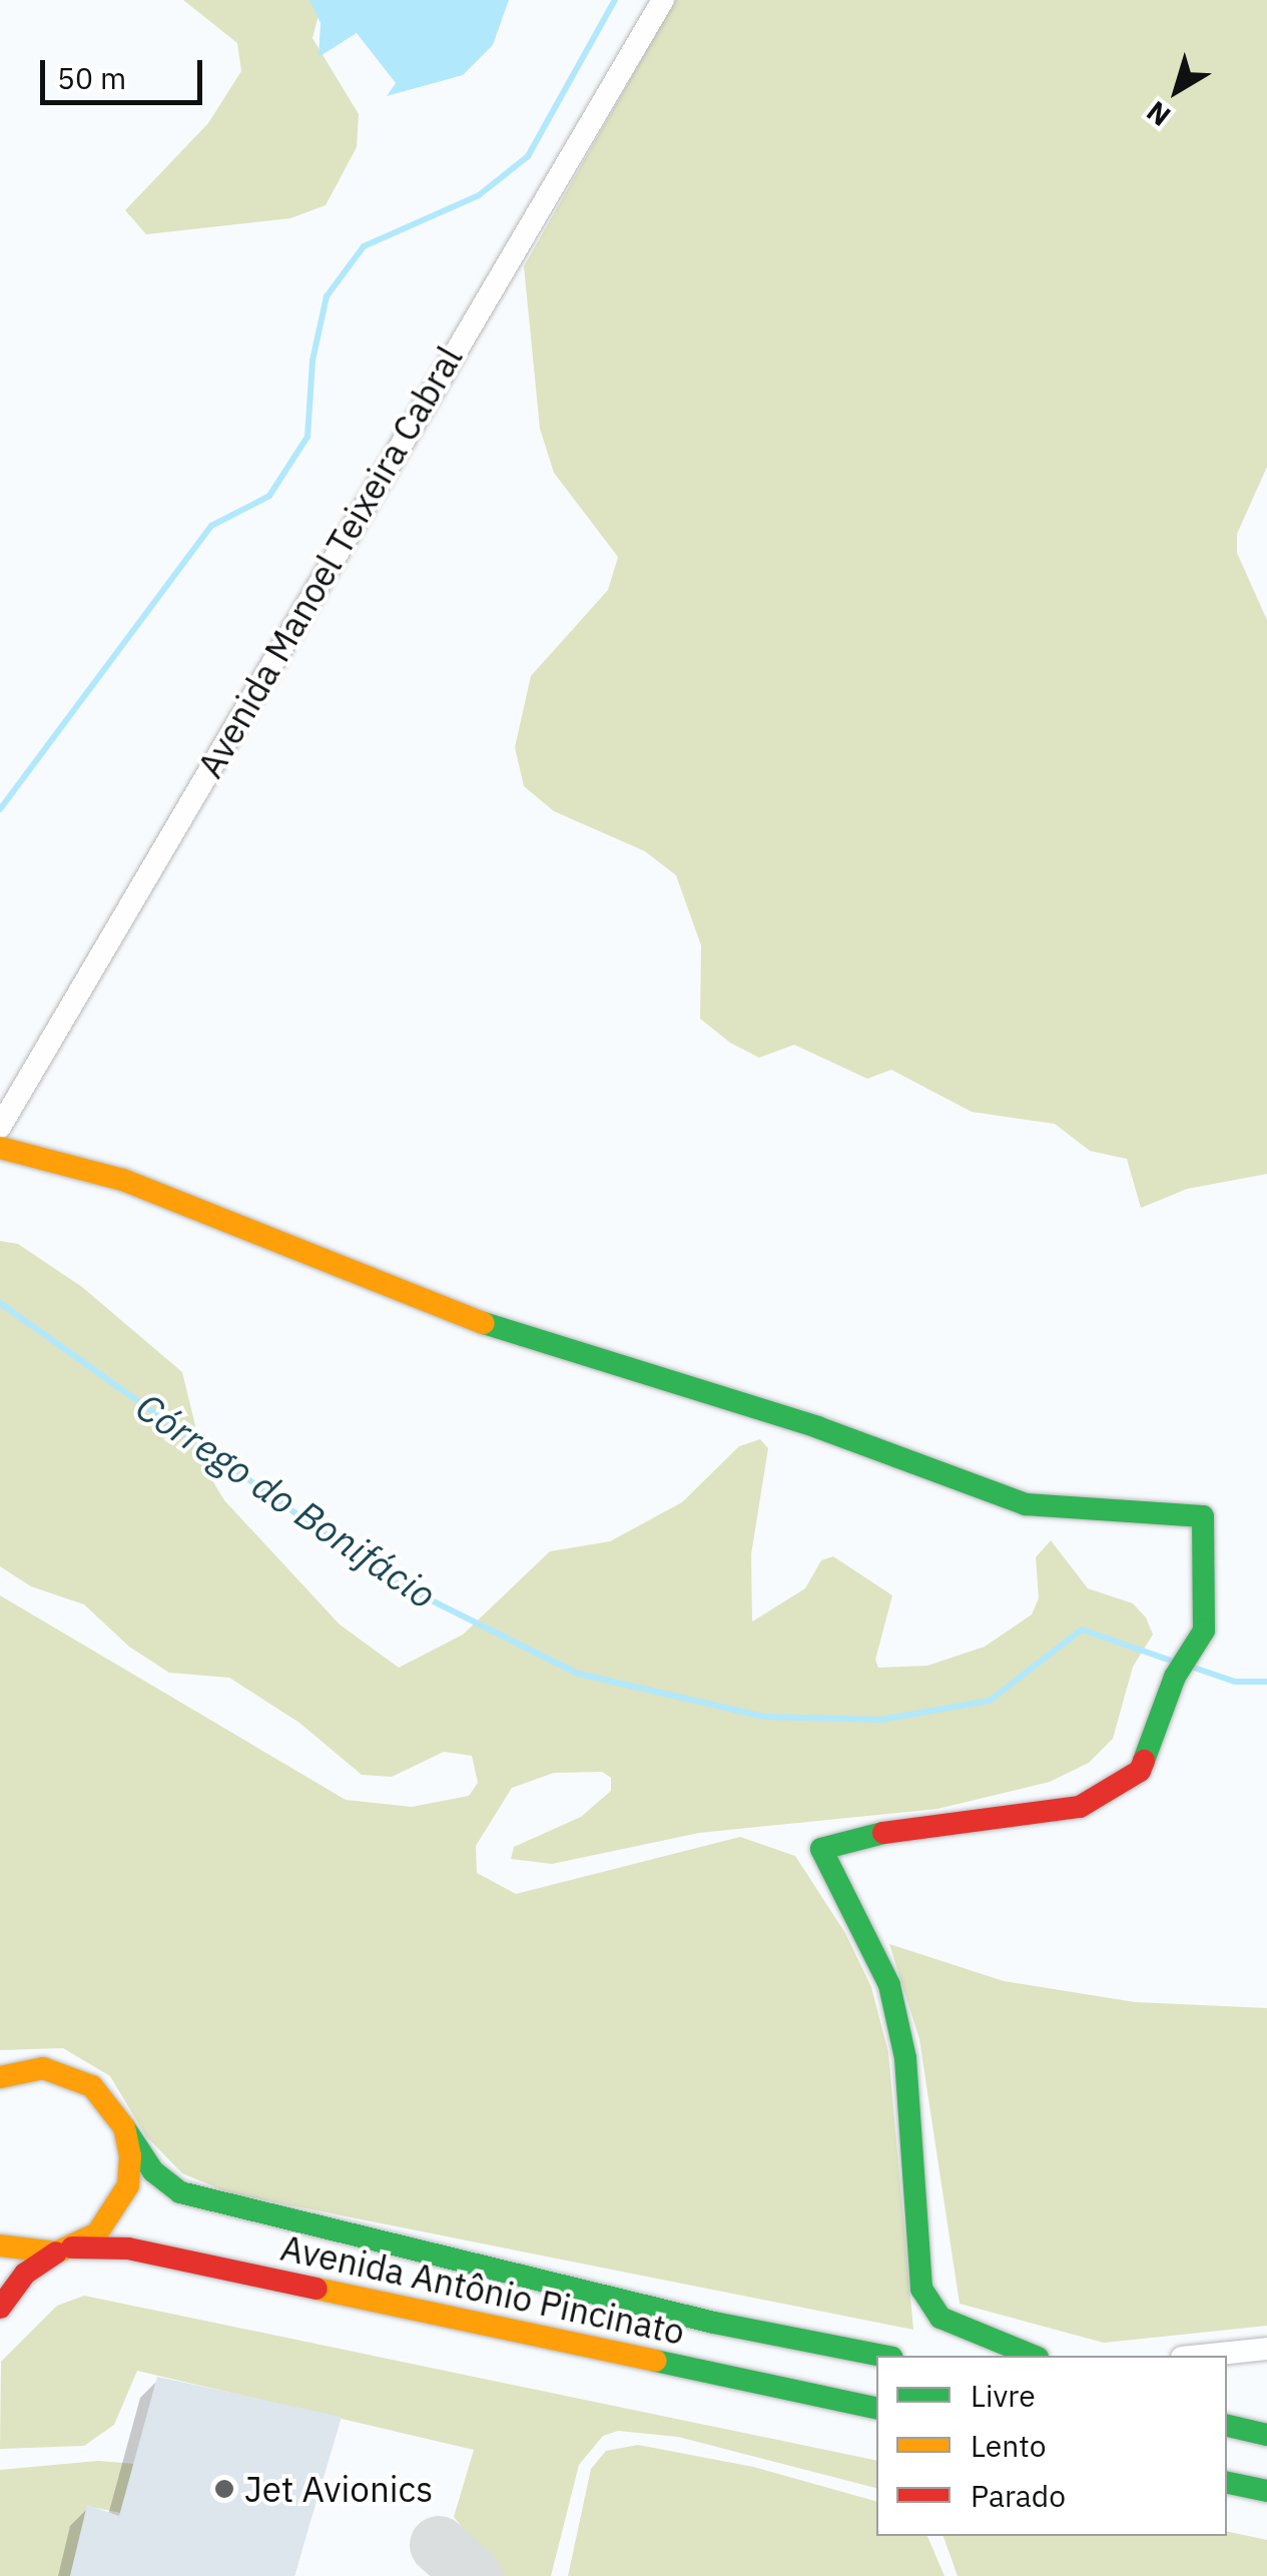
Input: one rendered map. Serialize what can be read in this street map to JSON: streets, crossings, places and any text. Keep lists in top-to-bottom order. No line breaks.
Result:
{"streets":{"street":["Avenida Manoel Teixeira Cabral","Avenida Antônio Pincinato"]},"water":["Córrego do Bonifácio"],"places":["Jet Avionics"],"legend":["Livre","Lento","Parado"],"scale_bar":"50 m","north":"bottom left"}
